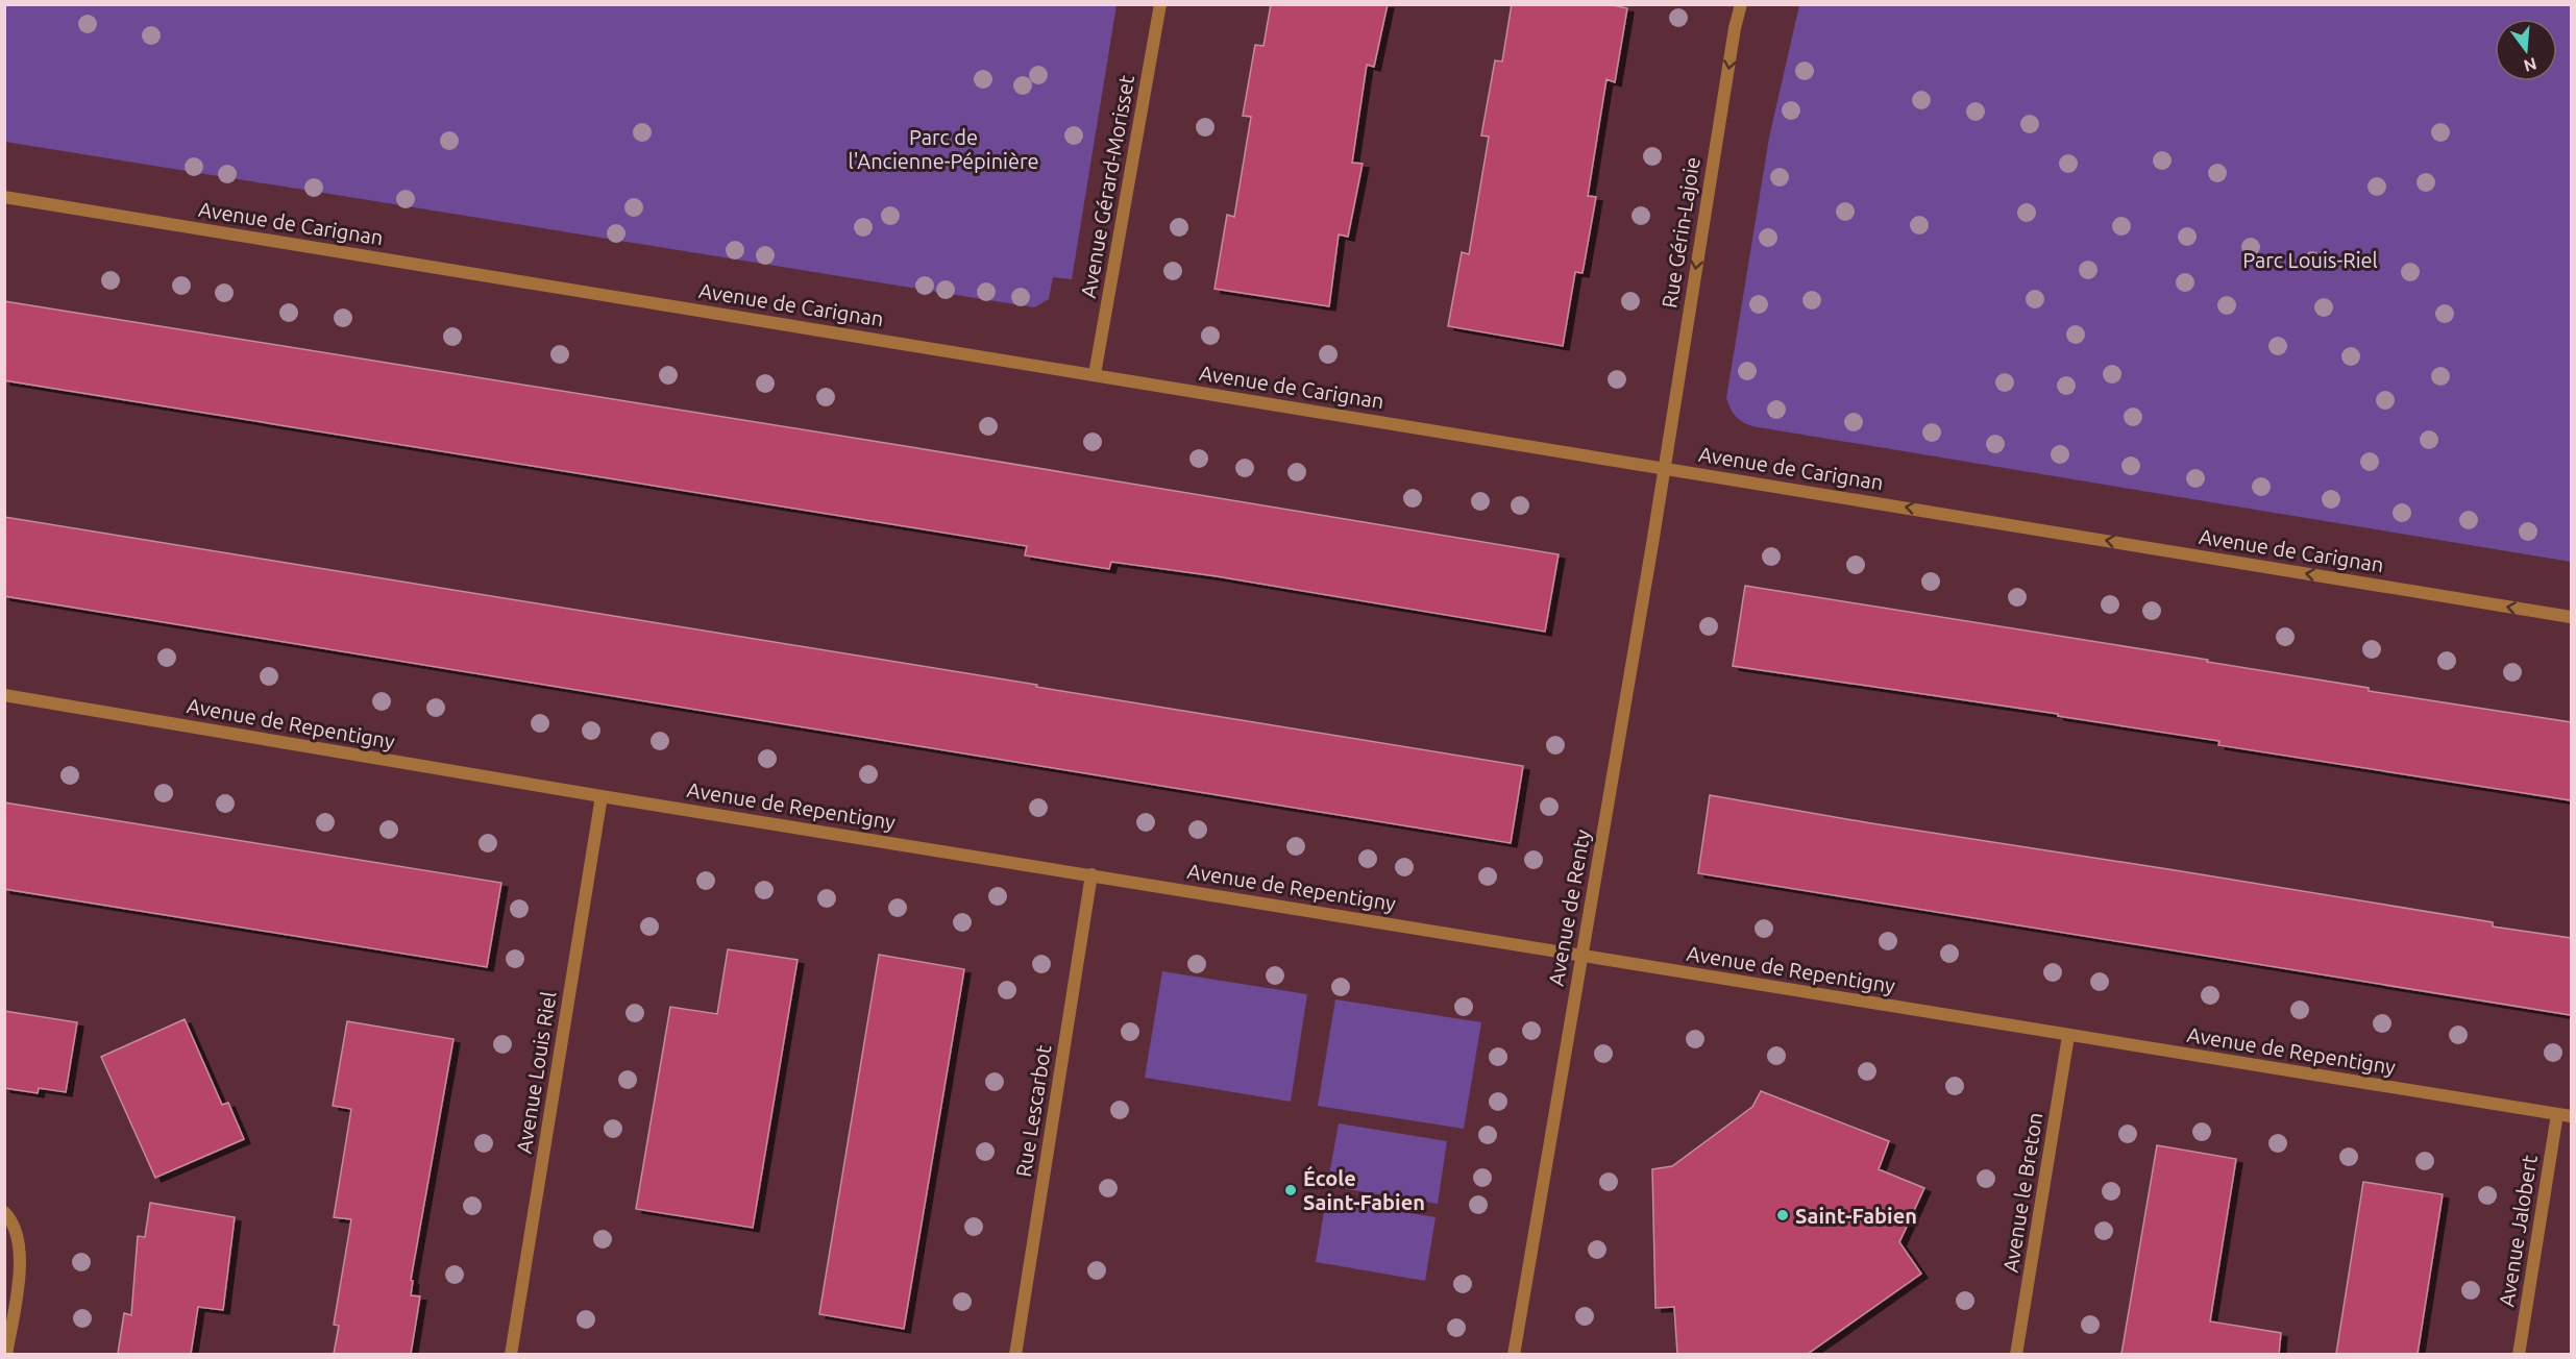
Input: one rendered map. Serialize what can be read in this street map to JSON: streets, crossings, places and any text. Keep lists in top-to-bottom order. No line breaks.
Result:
{"streets":{"street":["Avenue Gérard-Morisset","Avenue de Carignan","Rue Gérin-Lajoie","Avenue de Repentigny","Avenue de Renty","Avenue Louis Riel","Rue Lescarbot","Avenue le Breton","Avenue Jalobert"]},"crossings":[["Avenue Gérard-Morisset","Avenue de Carignan"],["Avenue de Carignan","Rue Gérin-Lajoie"],["Avenue de Carignan","Avenue de Renty"],["Rue Gérin-Lajoie","Avenue de Renty"],["Avenue de Repentigny","Avenue de Renty"],["Avenue de Repentigny","Avenue Louis Riel"],["Avenue de Repentigny","Rue Lescarbot"],["Avenue de Repentigny","Avenue le Breton"],["Avenue de Repentigny","Avenue Jalobert"]],"one_way":["Avenue de Carignan","Rue Gérin-Lajoie"],"parks":["Parc de l'Ancienne-Pépinière","Parc Louis-Riel"],"places":["École Saint-Fabien","Saint-Fabien"],"north":"bottom"}
